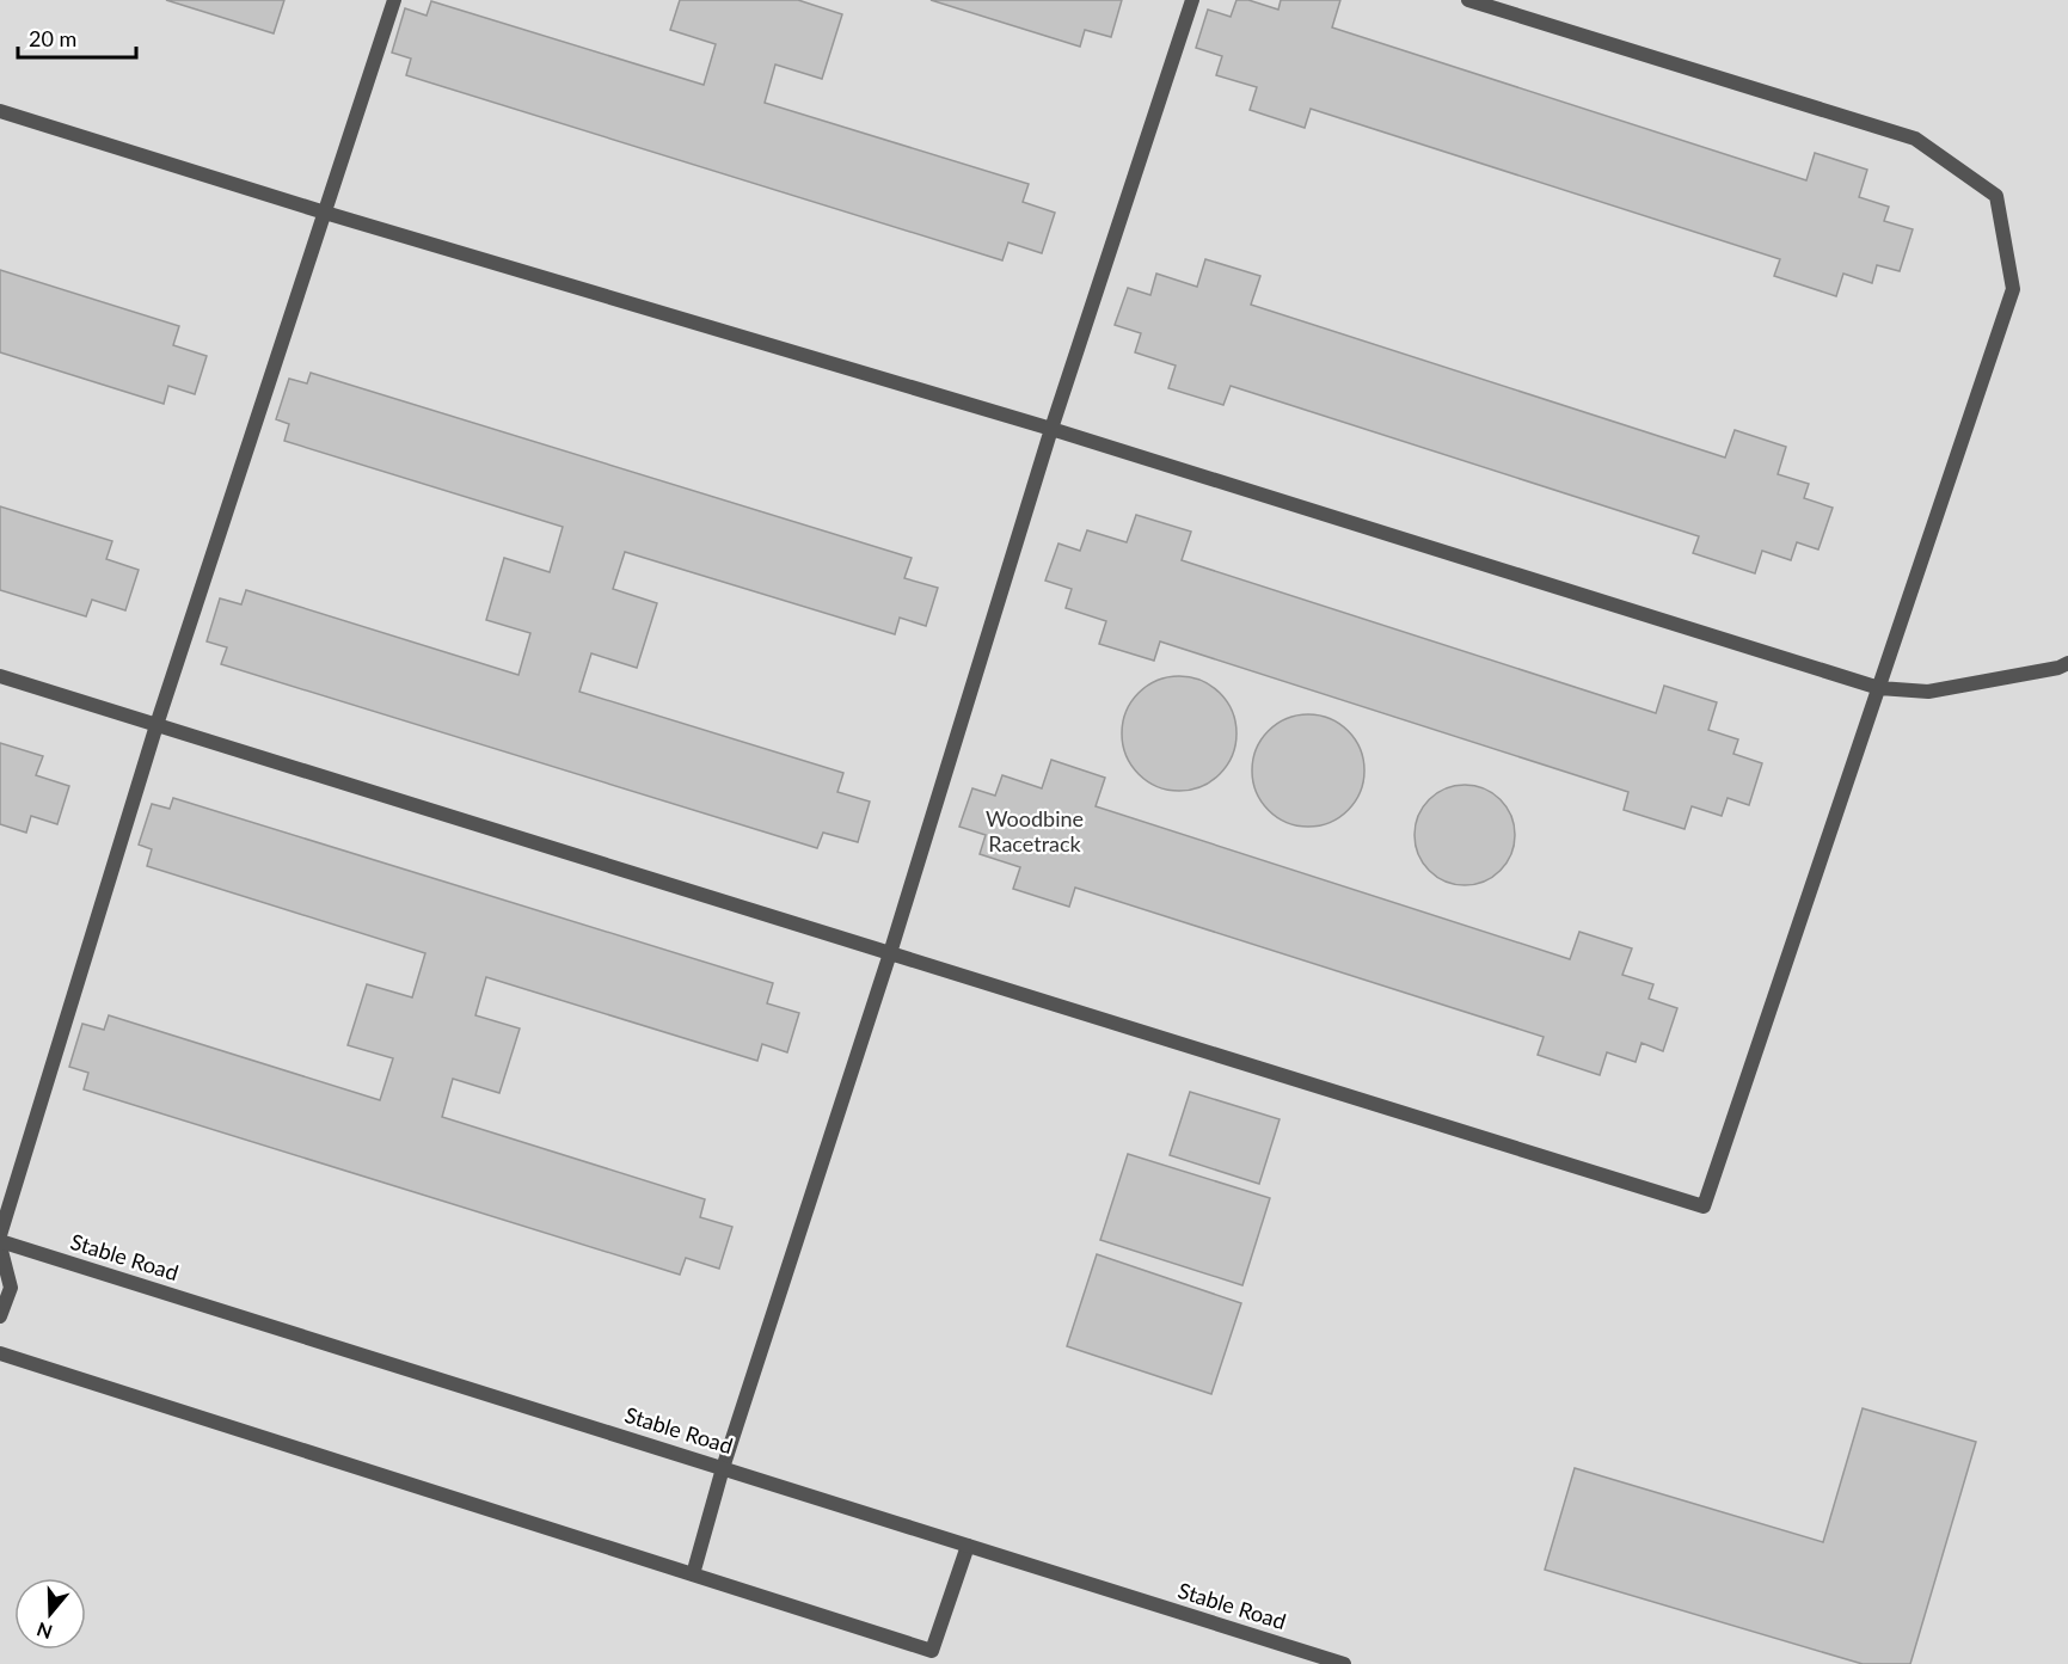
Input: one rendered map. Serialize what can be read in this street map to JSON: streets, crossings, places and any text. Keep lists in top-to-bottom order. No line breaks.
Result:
{"streets":{"street":["Stable Road"]},"parks":["Woodbine Racetrack"],"scale_bar":"20 m","north":"bottom"}
